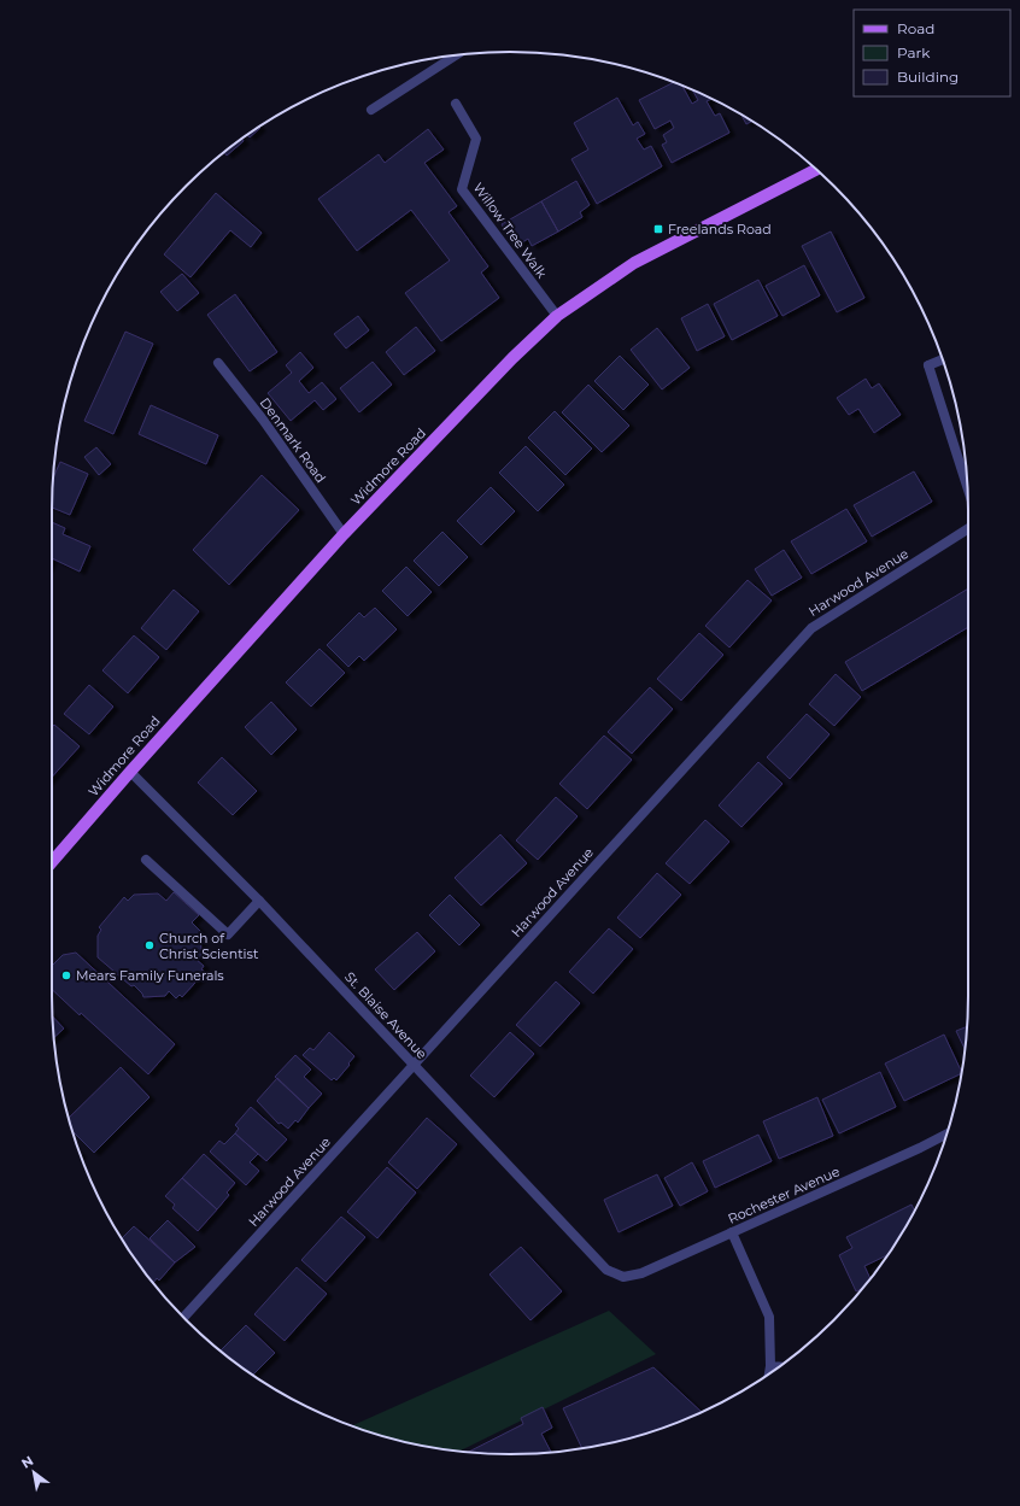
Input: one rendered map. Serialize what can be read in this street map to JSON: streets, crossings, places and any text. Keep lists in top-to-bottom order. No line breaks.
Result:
{"streets":{"main road":["Widmore Road"],"street":["Willow Tree Walk","Denmark Road","Harwood Avenue","St. Blaise Avenue","Rochester Avenue"]},"crossings":[["Willow Tree Walk","Widmore Road"],["Denmark Road","Widmore Road"],["Widmore Road","St. Blaise Avenue"],["Harwood Avenue","St. Blaise Avenue"],["St. Blaise Avenue","Rochester Avenue"]],"places":{"transit":["Freelands Road"],"other":["Church of Christ Scientist","Mears Family Funerals"]},"legend":["Road","Park","Building"],"north":"top left"}
